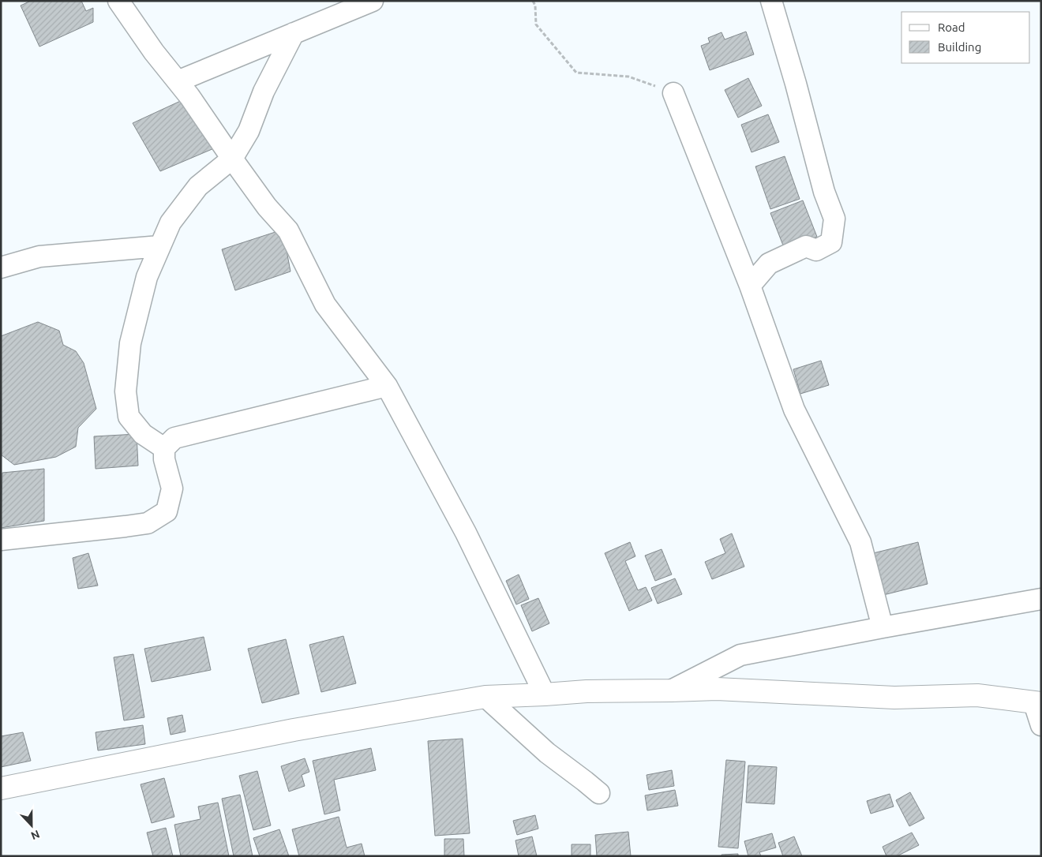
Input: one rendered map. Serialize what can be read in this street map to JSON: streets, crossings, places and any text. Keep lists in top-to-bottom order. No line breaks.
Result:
{"legend":["Road","Building"],"north":"bottom"}
